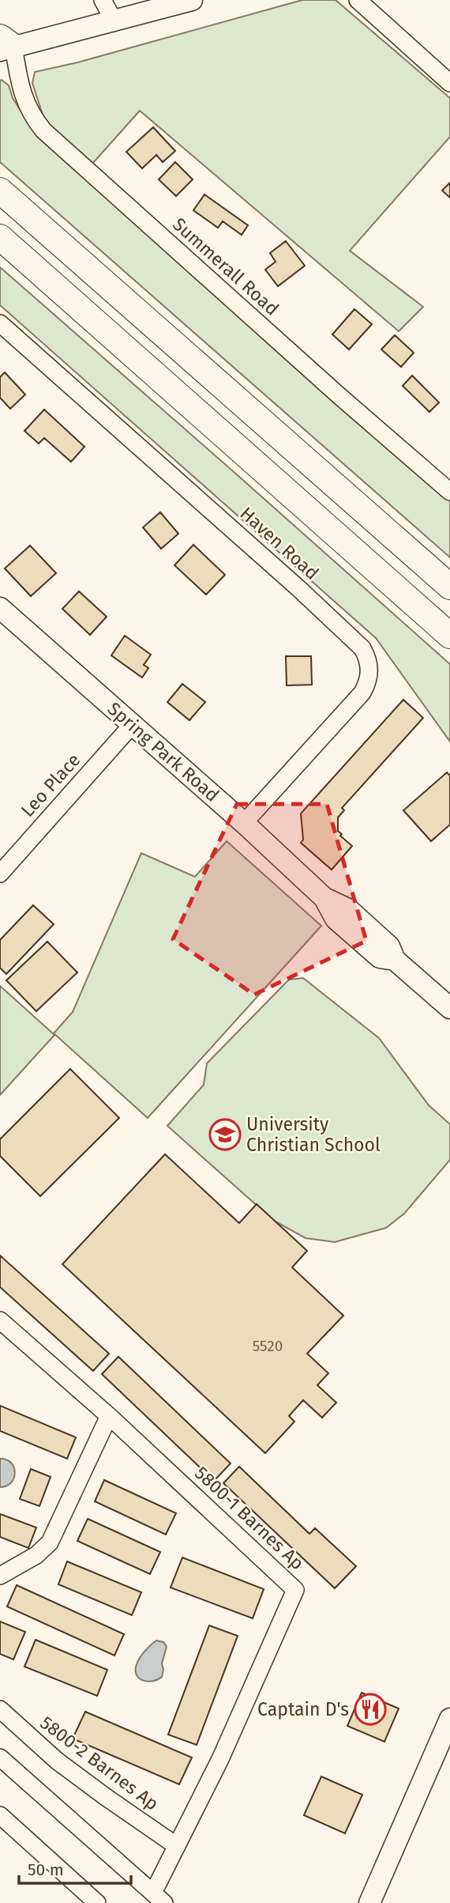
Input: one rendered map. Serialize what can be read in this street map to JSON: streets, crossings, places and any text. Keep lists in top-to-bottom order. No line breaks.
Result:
{"streets":{"main road":["Spring Park Road"],"street":["Summerall Road","Haven Road","Leo Place","5800-1 Barnes Ap","5800-2 Barnes Ap"]},"crossings":[["Haven Road","Spring Park Road"],["Spring Park Road","Leo Place"],["5800-1 Barnes Ap","5800-2 Barnes Ap"]],"places":{"school or university":["University Christian School"],"restaurant":["Captain D's"]},"house_numbers":["5520"],"scale_bar":"50 m"}
